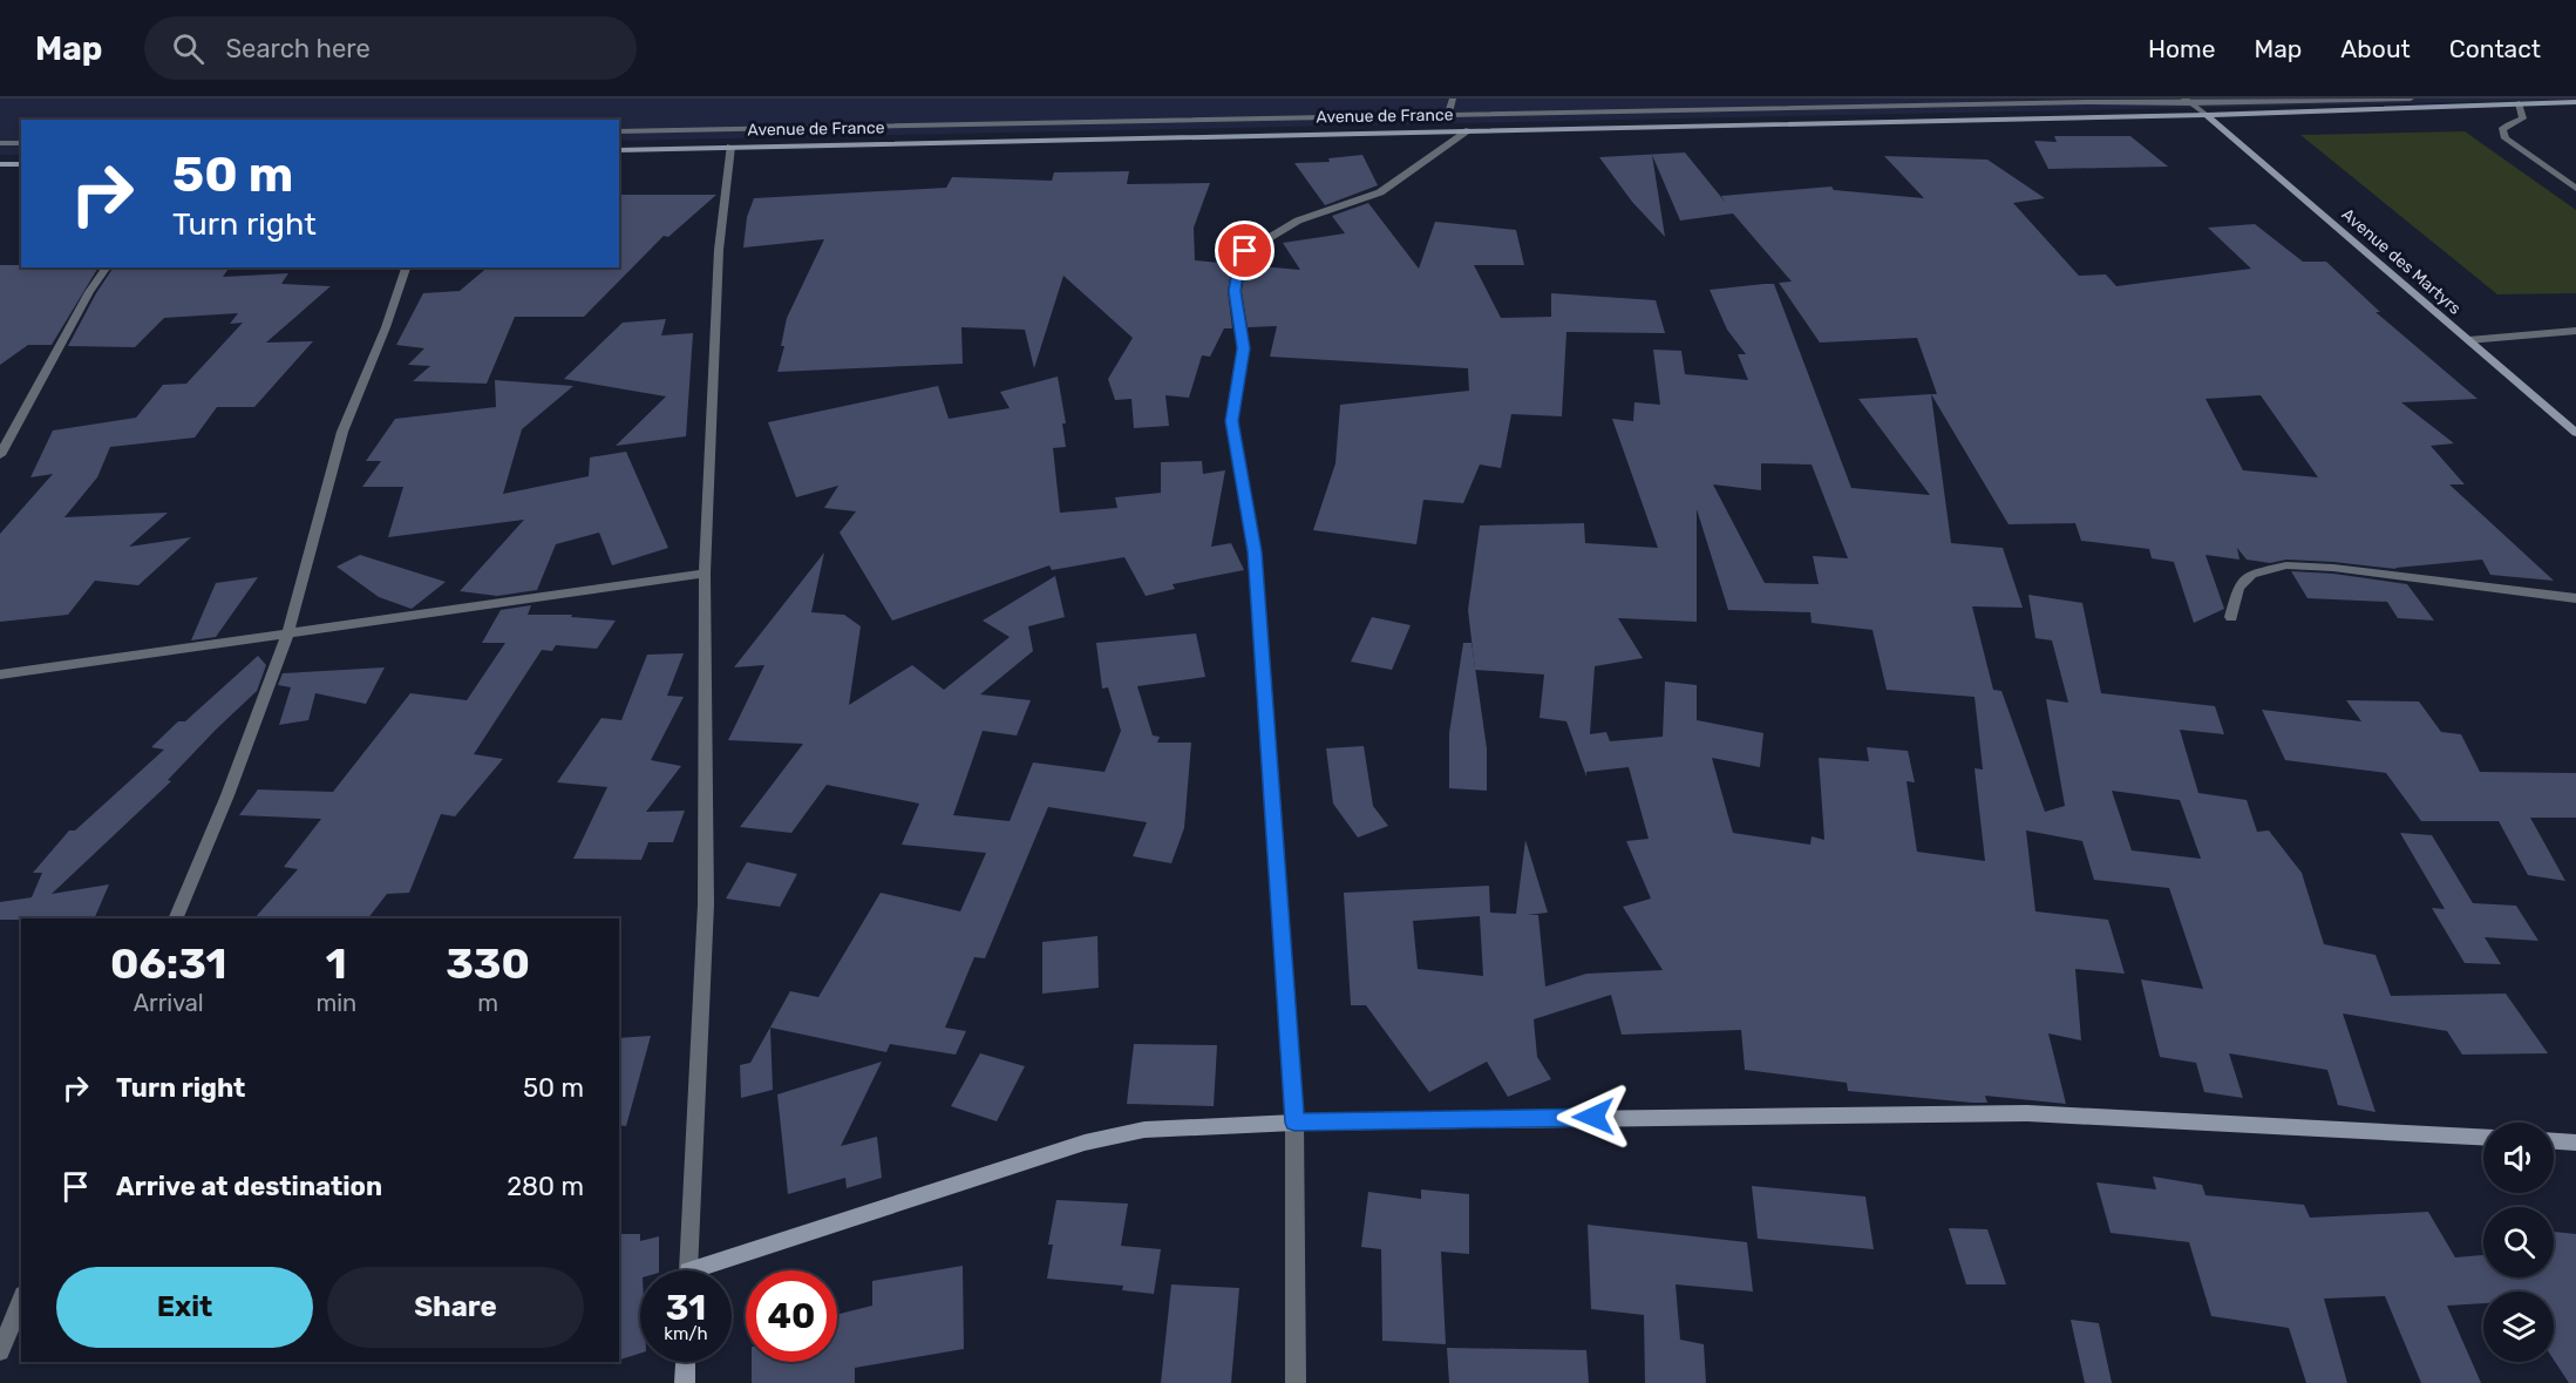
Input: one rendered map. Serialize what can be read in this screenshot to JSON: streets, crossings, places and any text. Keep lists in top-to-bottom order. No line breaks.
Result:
{"streets":{"main road":["Avenue de France","Avenue des Martyrs"]},"crossings":[["Avenue de France","Avenue des Martyrs"]],"page":{"header":"Map","search":"Search here","nav":["Home","Map","About","Contact"],"turn":["50 m","Turn right"],"eta":["06:31","Arrival","1","min","330","m"],"list":[{"name":"Turn right","value":"50 m"},{"name":"Arrive at destination","value":"280 m"}],"buttons":["Exit","Share"],"speed":"31 km/h","limit":"40"}}
